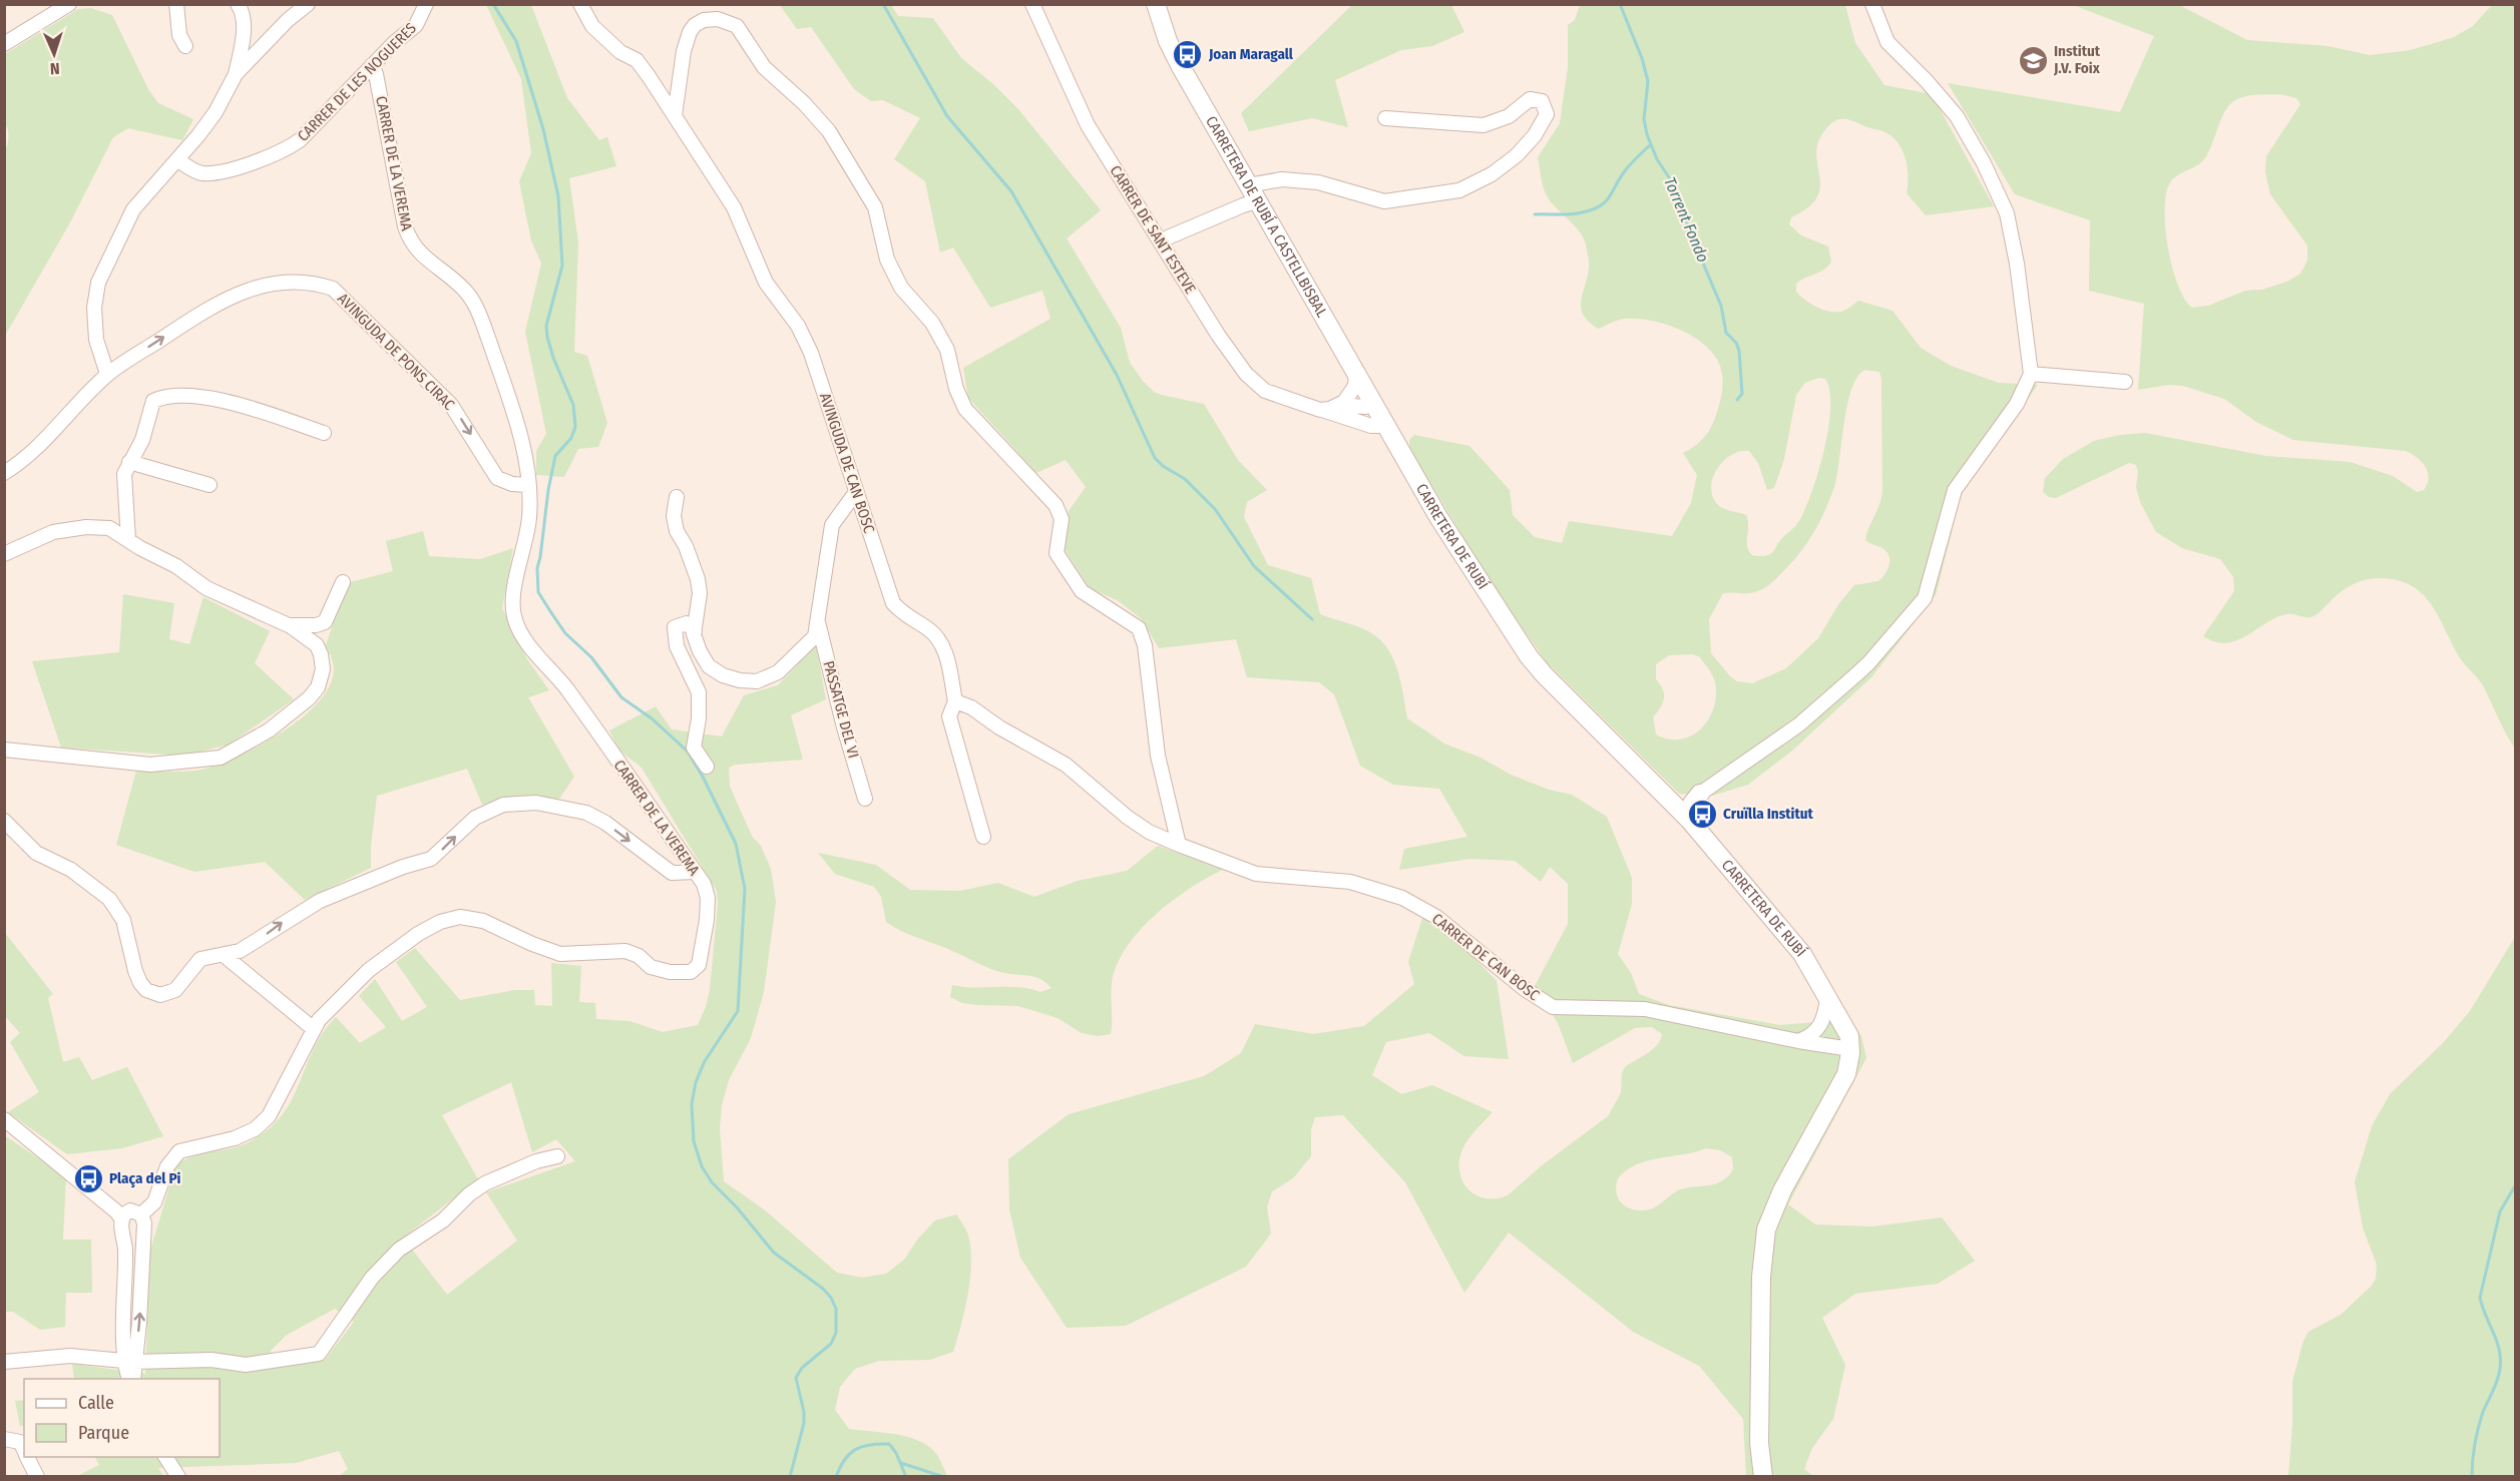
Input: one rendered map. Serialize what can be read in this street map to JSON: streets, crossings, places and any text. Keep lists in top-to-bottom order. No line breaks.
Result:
{"streets":{"street":["CARRER DE LES NOGUERES","CARRER DE LA VEREMA","CARRETERA DE RUBÍ A CASTELLBISBAL","CARRER DE SANT ESTEVE","AVINGUDA DE PONS CIRAC","AVINGUDA DE CAN BOSC","CARRETERA DE RUBÍ","PASSATGE DEL VI","CARRER DE CAN BOSC"]},"crossings":[["CARRER DE LES NOGUERES","CARRER DE LA VEREMA"],["CARRER DE LA VEREMA","AVINGUDA DE PONS CIRAC"],["CARRETERA DE RUBÍ A CASTELLBISBAL","CARRER DE SANT ESTEVE"],["CARRETERA DE RUBÍ A CASTELLBISBAL","CARRETERA DE RUBÍ"],["CARRER DE SANT ESTEVE","CARRETERA DE RUBÍ"],["CARRETERA DE RUBÍ","CARRER DE CAN BOSC"]],"one_way":["AVINGUDA DE PONS CIRAC"],"water":["Torrent Fondo"],"places":{"bus stop":["Joan Maragall","Cruïlla Institut","Plaça del Pi"],"school or university":["Institut J.V. Foix"]},"legend":["Calle","Parque"],"north":"bottom"}
